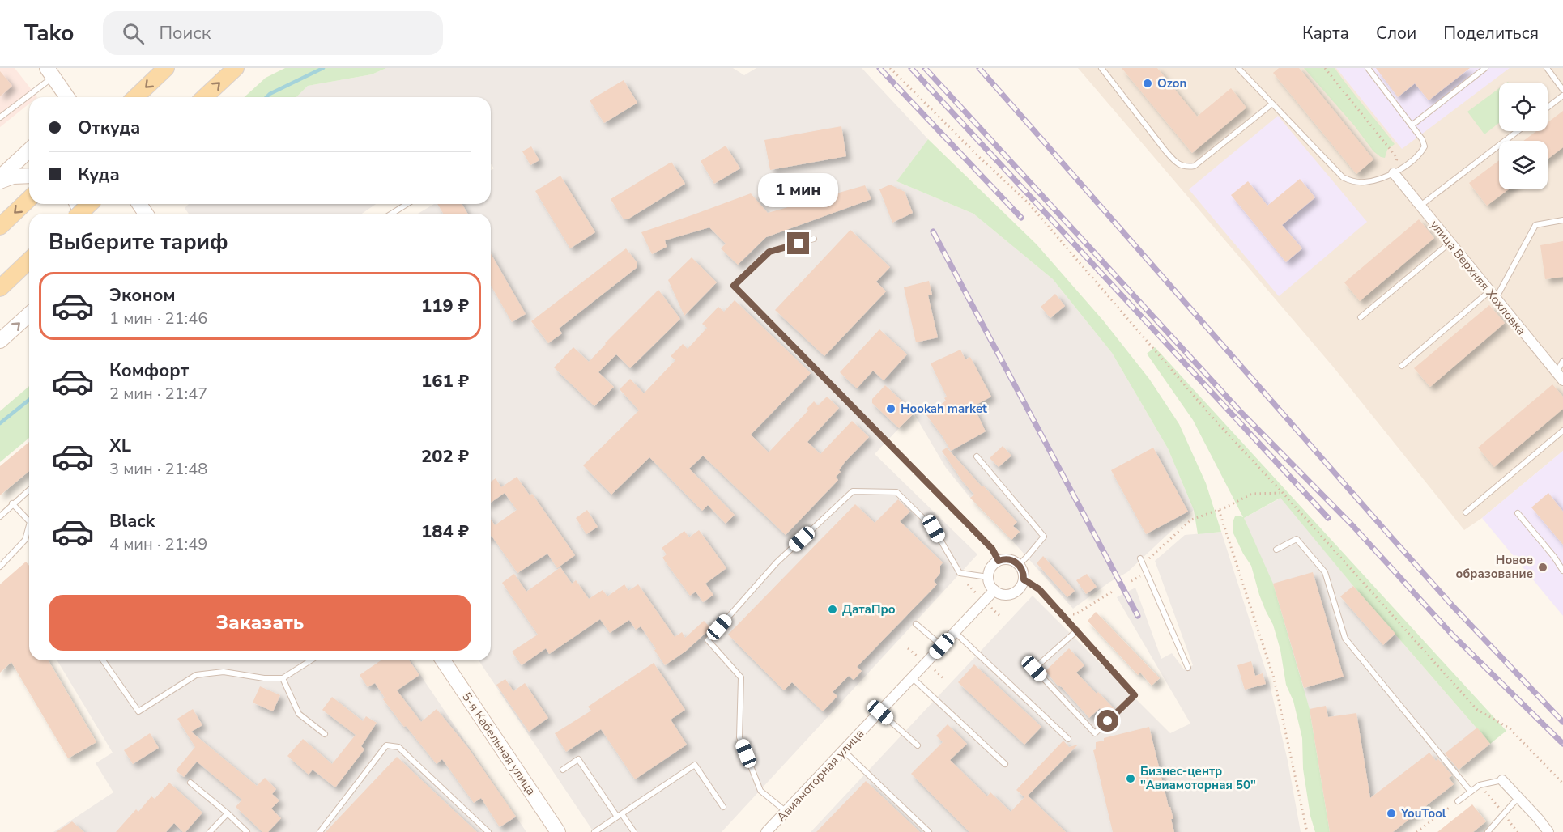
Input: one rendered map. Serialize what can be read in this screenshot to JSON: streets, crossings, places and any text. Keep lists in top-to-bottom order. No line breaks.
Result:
{"streets":{"street":["улица Верхняя Хохловка","5-я Кабельная улица","Авиамоторная улица"]},"places":["Ozon","Hookah market","Новое образование","ДатаПро","Бизнес-центр \"Авиамоторная 50\"","YouTool"],"page":{"header":"Tako","search":"Поиск","nav":["Карта","Слои","Поделиться"],"banner":["Откуда","Куда"],"bubble":"1 мин","heading":"Выберите тариф","list":[{"name":"Эконом","note":"1 мин · 21:46","value":"119 ₽"},{"name":"Комфорт","note":"2 мин · 21:47","value":"161 ₽"},{"name":"XL","note":"3 мин · 21:48","value":"202 ₽"},{"name":"Black","note":"4 мин · 21:49","value":"184 ₽"}],"buttons":"Заказать"}}
